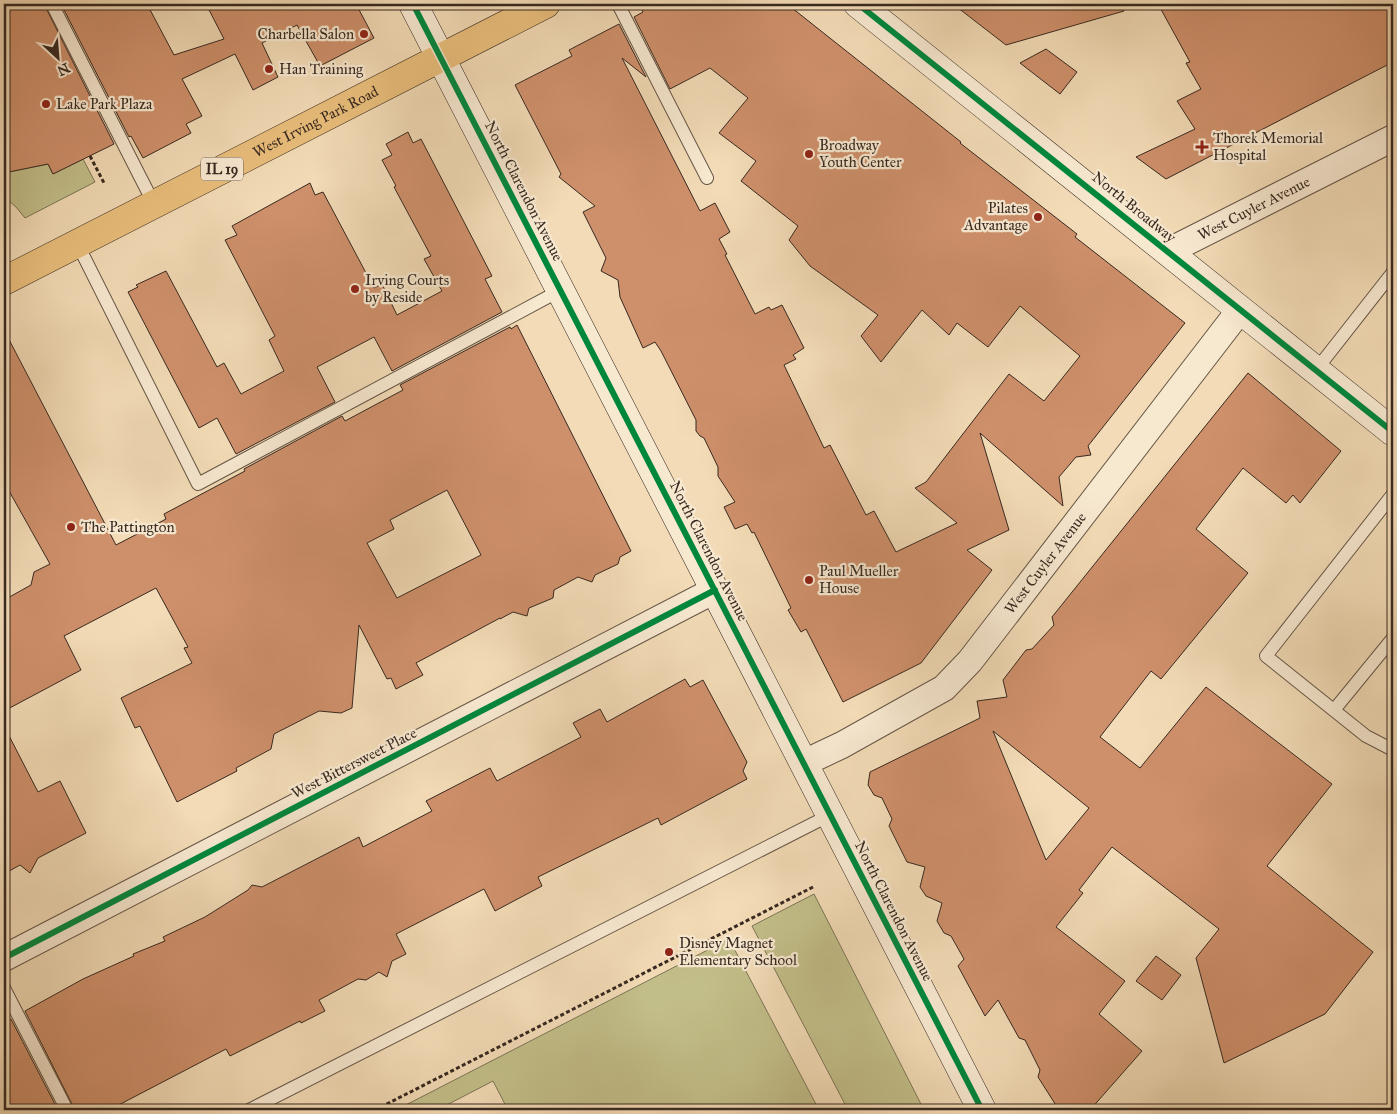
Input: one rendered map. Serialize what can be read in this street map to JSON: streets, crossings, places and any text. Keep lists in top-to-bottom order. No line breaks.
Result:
{"streets":{"main road":["West Irving Park Road","IL 19"],"street":["North Clarendon Avenue","North Broadway","West Cuyler Avenue","West Bittersweet Place"]},"crossings":[["West Irving Park Road","North Clarendon Avenue"],["North Clarendon Avenue","West Cuyler Avenue"],["North Clarendon Avenue","West Bittersweet Place"],["North Broadway","West Cuyler Avenue"]],"places":{"other":["Charbella Salon","Han Training","Lake Park Plaza","Broadway Youth Center","Pilates Advantage","Irving Courts by Reside","The Pattington","Paul Mueller House","Disney Magnet Elementary School"],"health":["Thorek Memorial Hospital"]},"north":"bottom right"}
